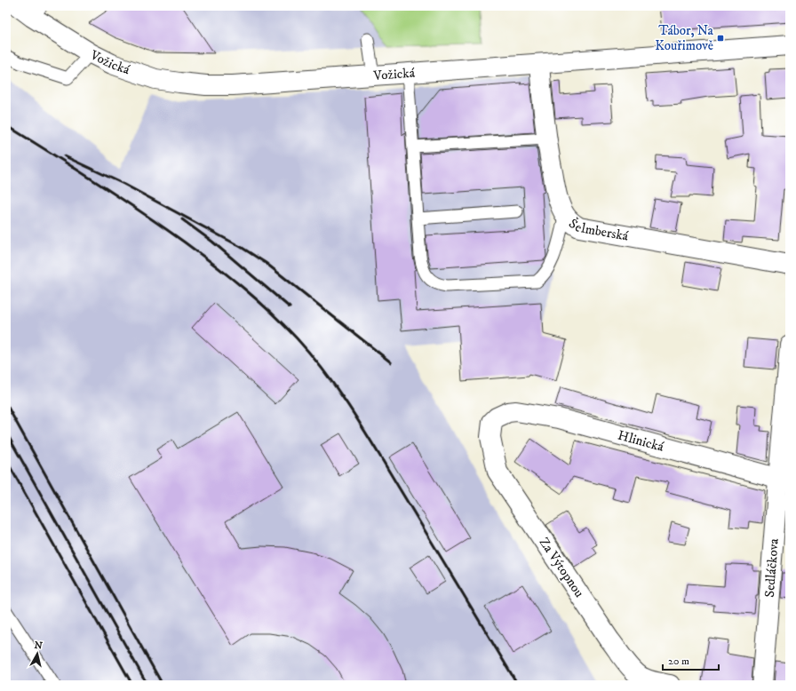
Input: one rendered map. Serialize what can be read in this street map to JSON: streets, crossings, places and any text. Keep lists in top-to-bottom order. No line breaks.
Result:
{"streets":{"street":["Vožická","Šelmberská","Hlinická","Za Výtopnou","Sedláčkova"]},"crossings":[["Vožická","Šelmberská"],["Hlinická","Za Výtopnou"],["Hlinická","Sedláčkova"]],"places":{"transit":["Tábor, Na Kouřimově"]},"scale_bar":"20 m","north":"top"}
